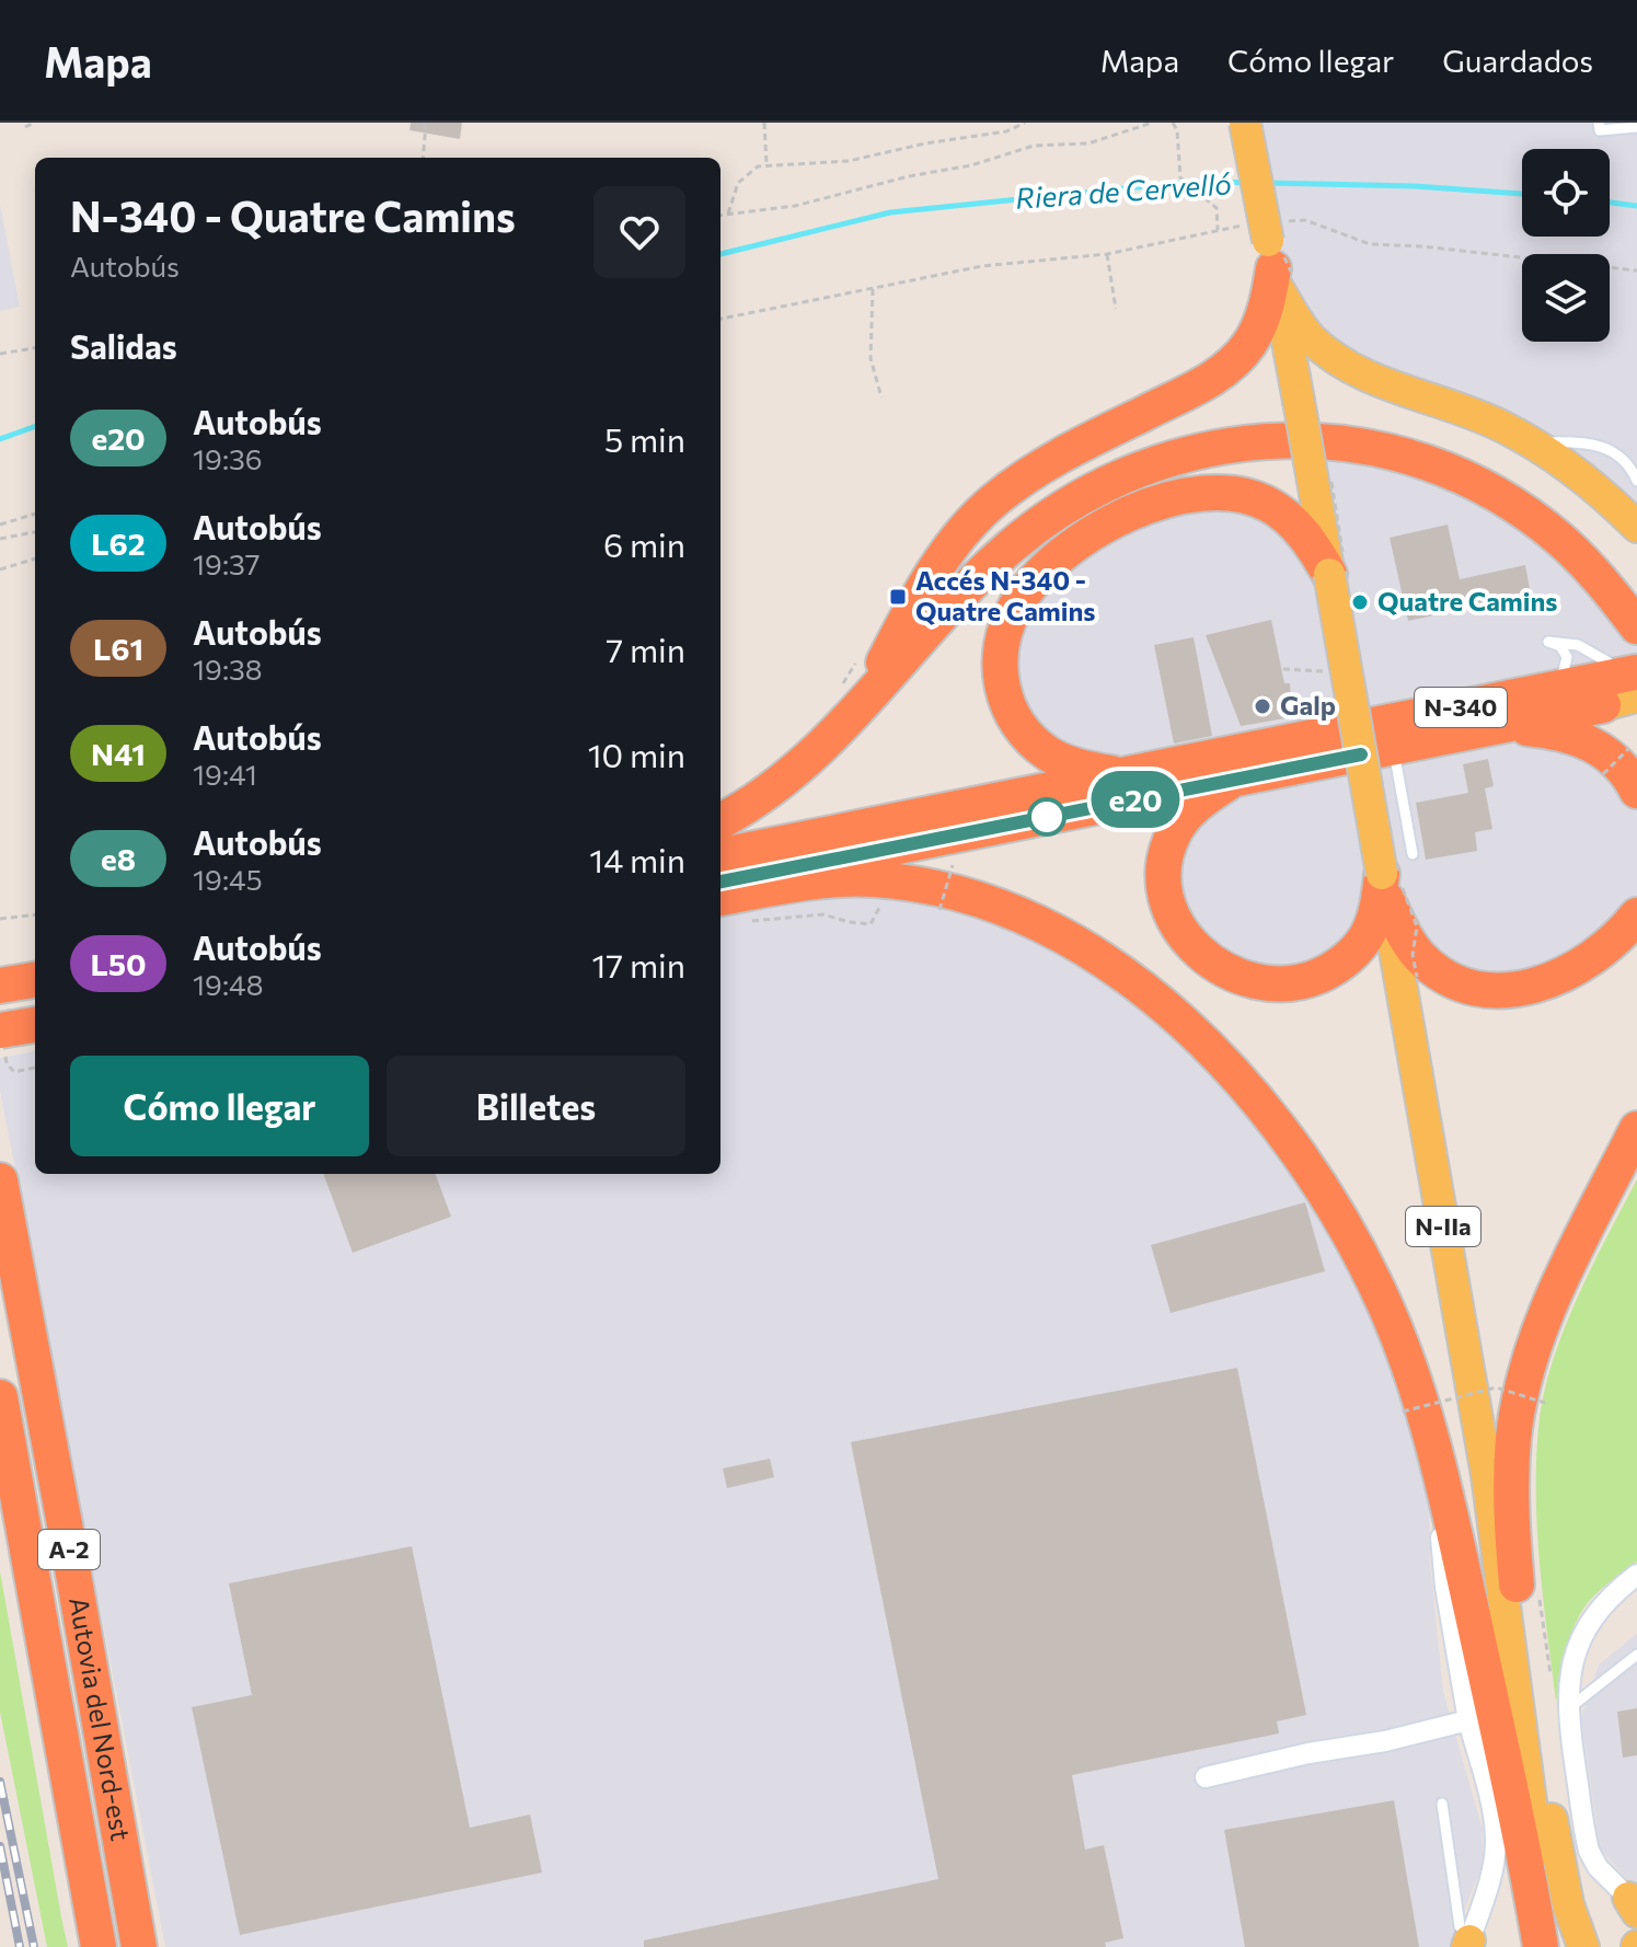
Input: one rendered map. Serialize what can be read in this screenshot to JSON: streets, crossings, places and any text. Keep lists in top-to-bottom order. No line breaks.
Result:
{"streets":{"highway":["N-340","A-2","Autovia del Nord-est"],"main road":["N-IIa"]},"water":["Riera de Cervelló"],"places":{"transit":["Accés N-340 - Quatre Camins"],"other":["Quatre Camins","Galp"]},"lines":["bus line e20"],"page":{"header":"Mapa","nav":["Mapa","Cómo llegar","Guardados"],"on_map":"e20","heading":[["N-340 - Quatre Camins","Autobús"],"Salidas"],"list":[{"mark":"e20","name":"Autobús","note":"19:36","value":"5 min"},{"mark":"L62","name":"Autobús","note":"19:37","value":"6 min"},{"mark":"L61","name":"Autobús","note":"19:38","value":"7 min"},{"mark":"N41","name":"Autobús","note":"19:41","value":"10 min"},{"mark":"e8","name":"Autobús","note":"19:45","value":"14 min"},{"mark":"L50","name":"Autobús","note":"19:48","value":"17 min"}],"buttons":["Cómo llegar","Billetes"]}}
